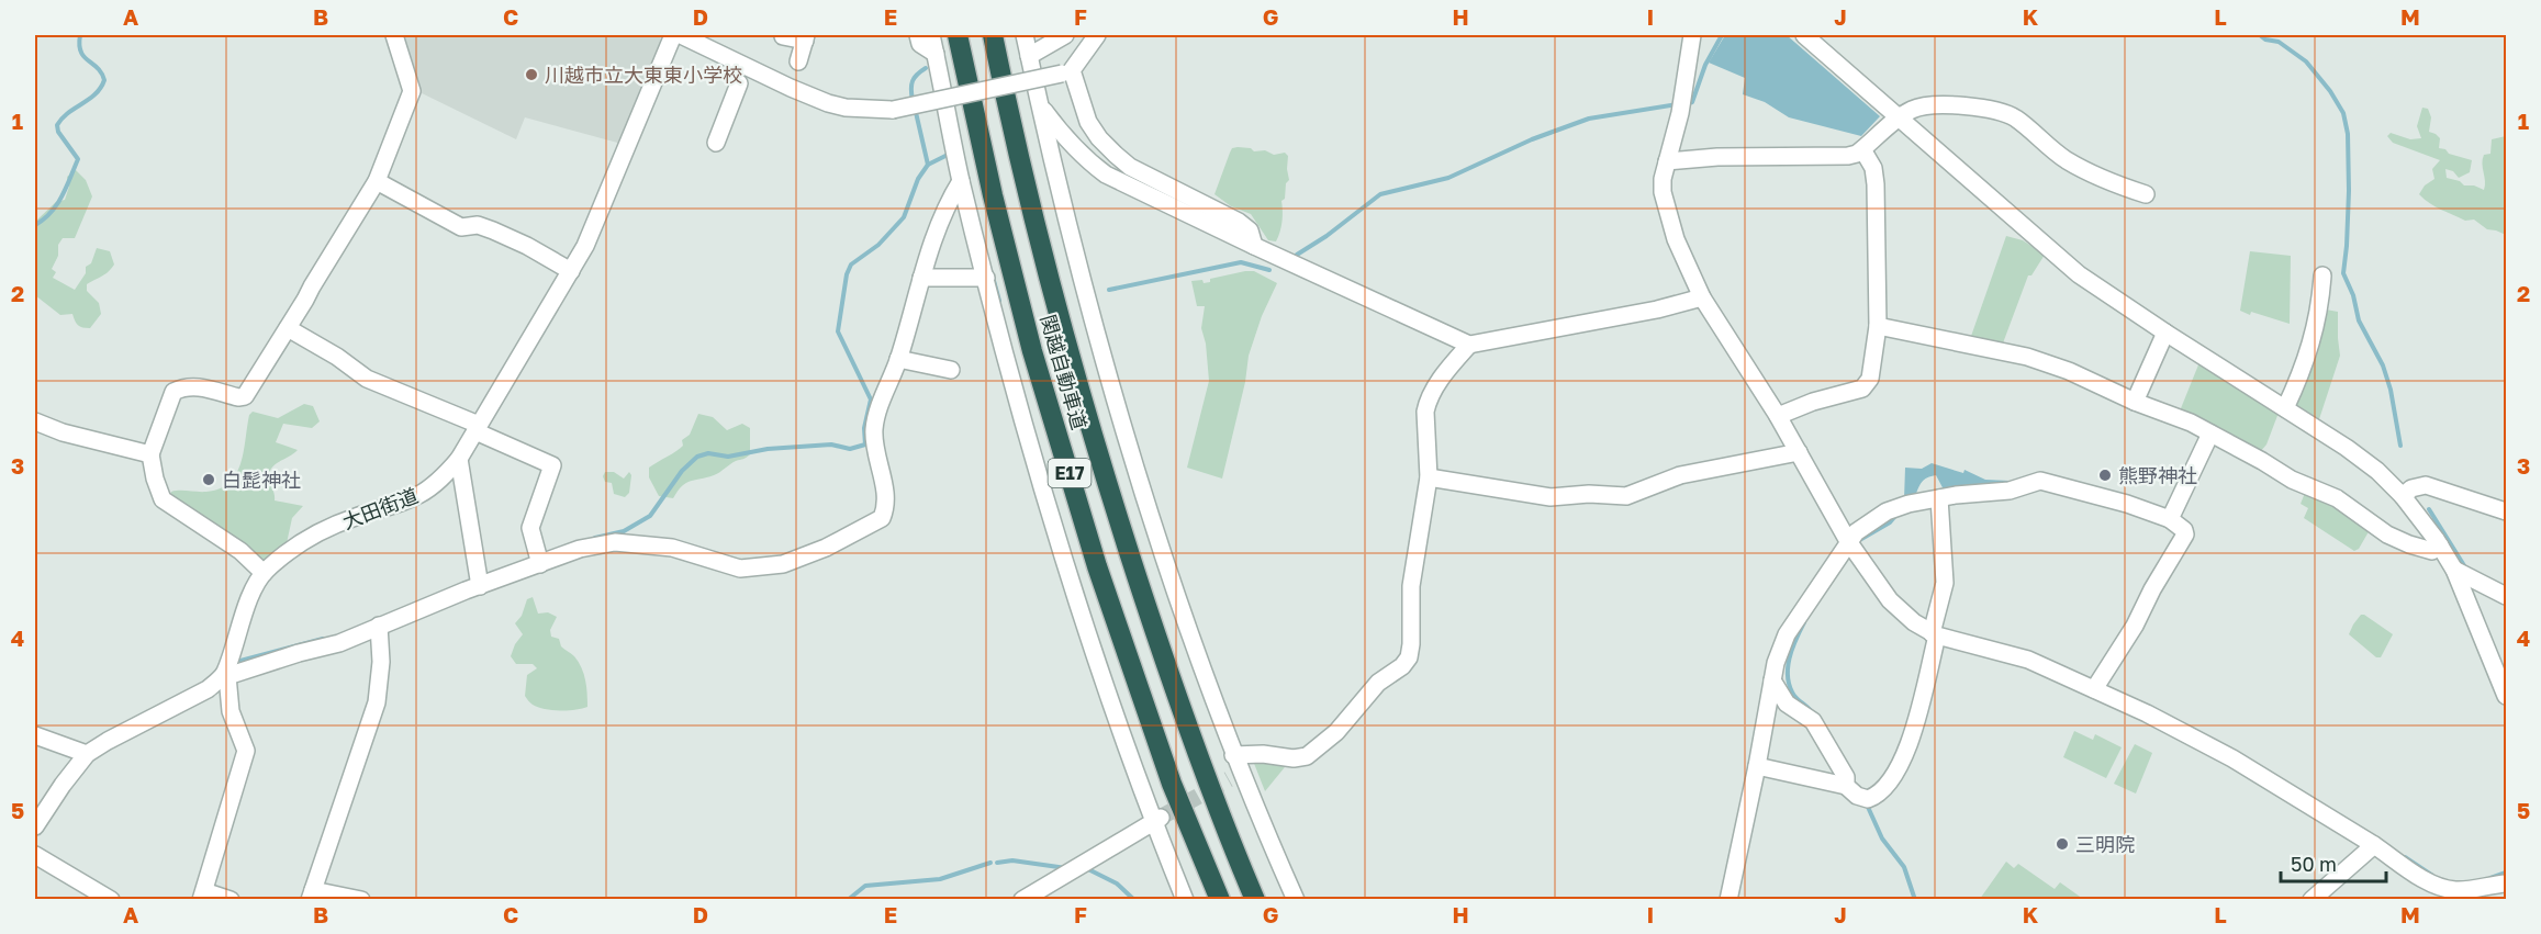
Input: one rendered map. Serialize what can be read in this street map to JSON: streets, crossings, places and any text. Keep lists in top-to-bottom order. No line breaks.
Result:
{"streets":{"highway":["関越自動車道","E17"],"street":["大田街道"]},"places":["川越市立大東東小学校","熊野神社","白髭神社","三明院"],"scale_bar":"50 m","grid":{"columns":["A","B","C","D","E","F","G","H","I","J","K","L","M"],"rows":["1","2","3","4","5"]}}
